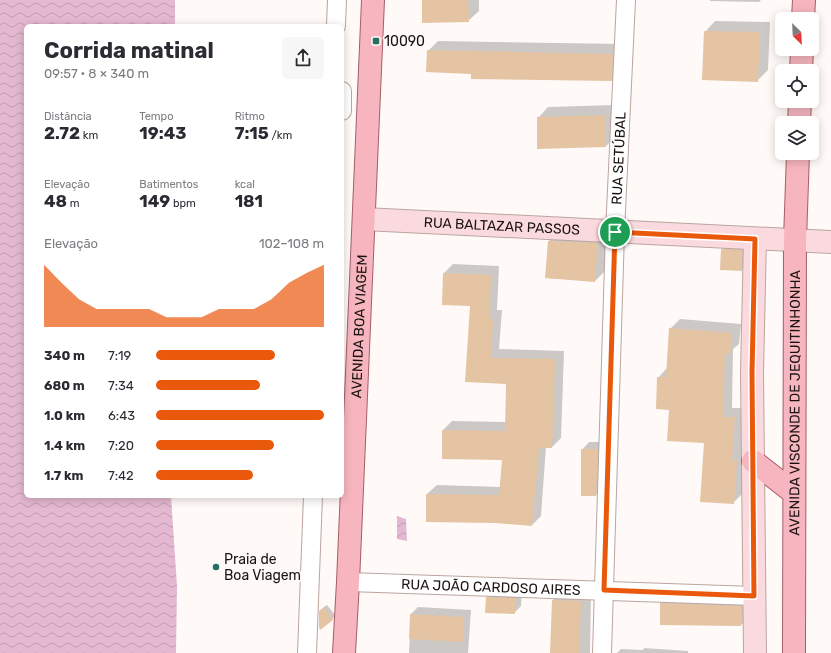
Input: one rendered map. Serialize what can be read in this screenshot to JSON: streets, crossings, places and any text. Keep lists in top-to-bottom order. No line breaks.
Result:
{"streets":{"main road":["AVENIDA BOA VIAGEM","AVENIDA VISCONDE DE JEQUITINHONHA"],"street":["RUA SETÚBAL","RUA BALTAZAR PASSOS","RUA JOÃO CARDOSO AIRES"]},"crossings":[["RUA SETÚBAL","RUA BALTAZAR PASSOS"],["RUA SETÚBAL","RUA JOÃO CARDOSO AIRES"],["RUA BALTAZAR PASSOS","AVENIDA BOA VIAGEM"],["RUA BALTAZAR PASSOS","AVENIDA VISCONDE DE JEQUITINHONHA"],["AVENIDA BOA VIAGEM","RUA JOÃO CARDOSO AIRES"]],"places":{"transit":["10090"],"other":["Praia de Boa Viagem"]},"north":"bottom right","page":{"heading":["Corrida matinal","09:57 · 8 × 340 m"],"stats":[["Distância","2.72 km"],["Tempo","19:43"],["Ritmo","7:15 /km"],["Elevação","48 m"],["Batimentos","149 bpm"],["kcal","181"]],"chart":["Elevação","102–108 m"],"list":[{"name":"340 m","note":"7:19"},{"name":"680 m","note":"7:34"},{"name":"1.0 km","note":"6:43"},{"name":"1.4 km","note":"7:20"},{"name":"1.7 km","note":"7:42"}]}}
